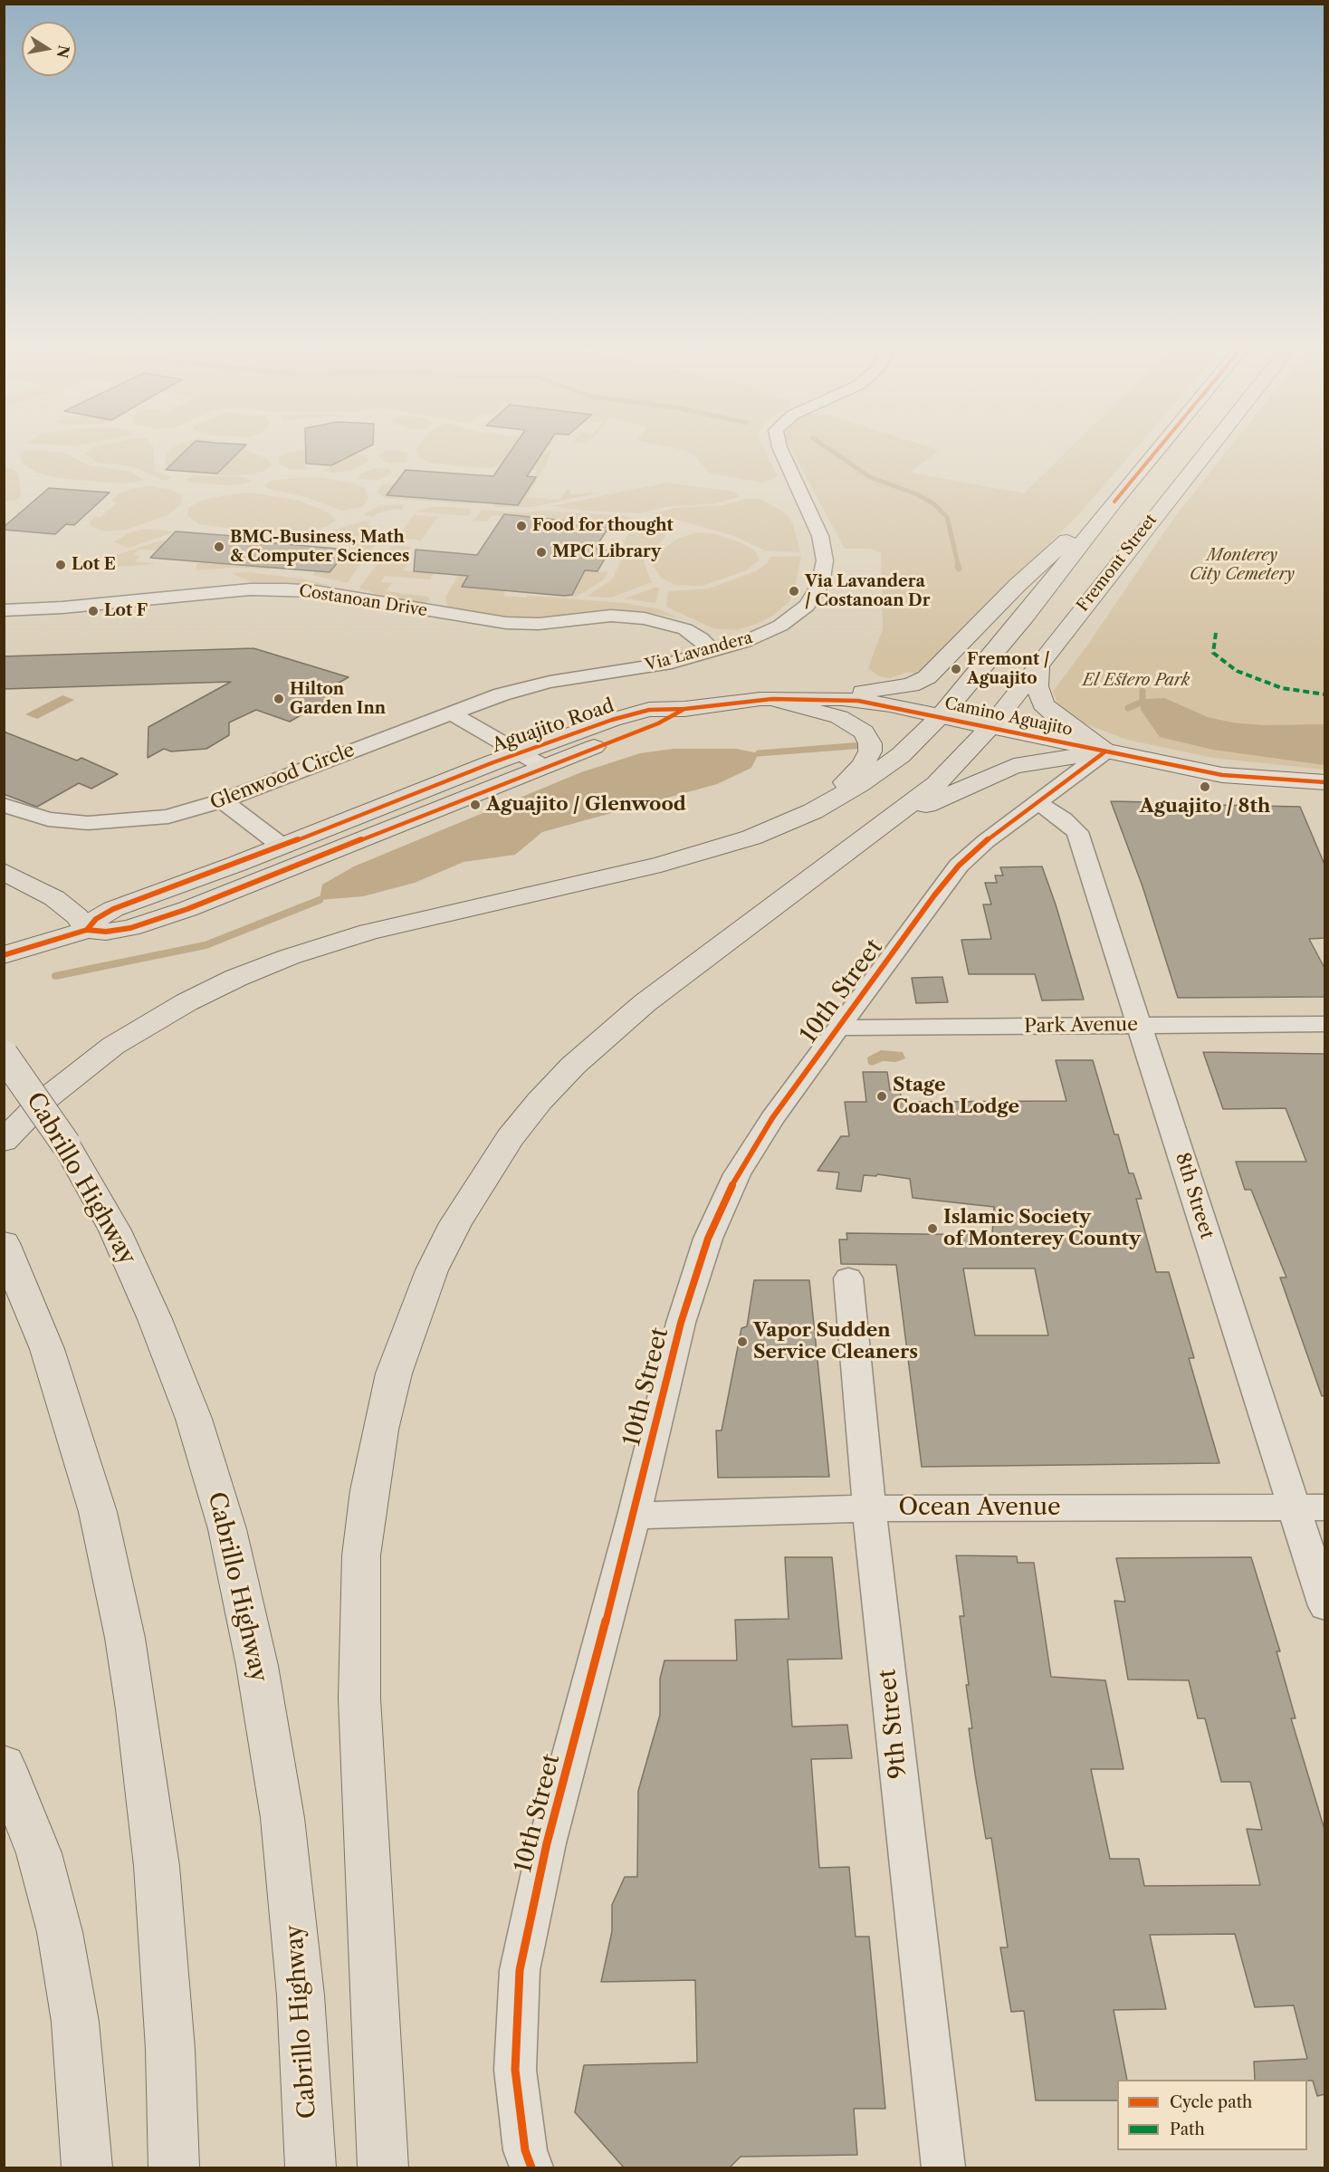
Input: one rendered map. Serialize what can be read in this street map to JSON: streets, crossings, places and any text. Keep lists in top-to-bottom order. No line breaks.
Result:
{"streets":{"main road":["Fremont Street","Camino Aguajito","Aguajito Road","Cabrillo Highway"],"street":["Costanoan Drive","Via Lavandera","Glenwood Circle","10th Street","Park Avenue","8th Street","Ocean Avenue","9th Street"]},"crossings":[["Fremont Street","Camino Aguajito"],["Costanoan Drive","Via Lavandera"],["Via Lavandera","Glenwood Circle"],["Camino Aguajito","Aguajito Road"],["Camino Aguajito","10th Street"],["10th Street","Park Avenue"],["10th Street","8th Street"],["10th Street","Ocean Avenue"],["Park Avenue","8th Street"],["8th Street","Ocean Avenue"],["Ocean Avenue","9th Street"]],"parks":["Monterey City Cemetery","El Estero Park"],"places":["Food for thought","BMC-Business, Math & Computer Sciences","MPC Library","Lot E","Via Lavandera / Costanoan Dr","Lot F","Fremont / Aguajito","Hilton Garden Inn","Aguajito / 8th","Aguajito / Glenwood","Stage Coach Lodge","Islamic Society of Monterey County","Vapor Sudden Service Cleaners"],"legend":["Cycle path","Path"],"north":"right"}
